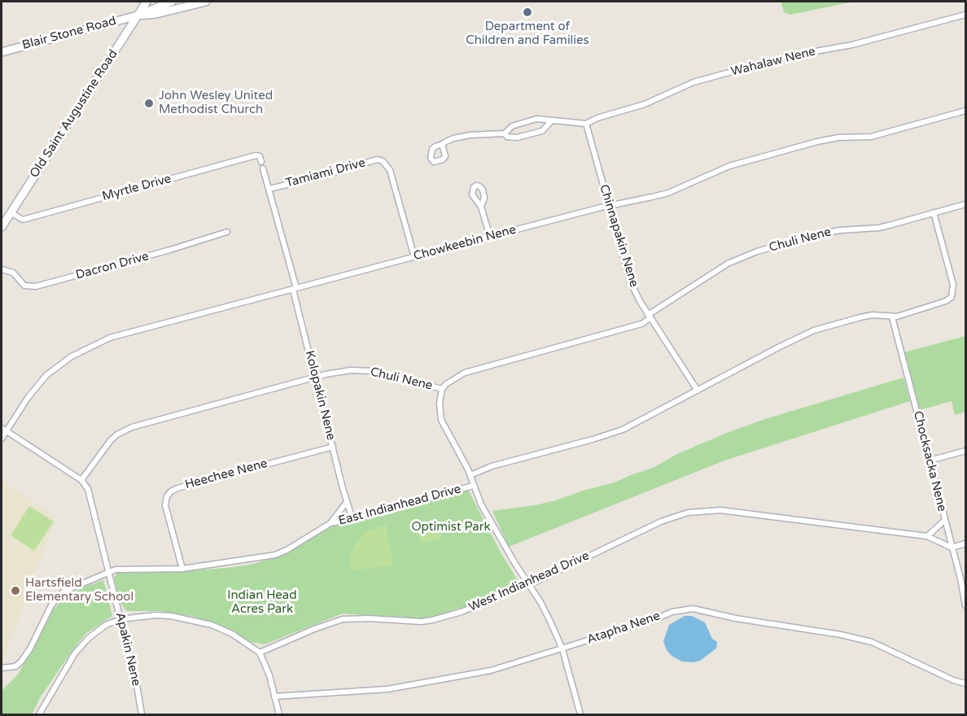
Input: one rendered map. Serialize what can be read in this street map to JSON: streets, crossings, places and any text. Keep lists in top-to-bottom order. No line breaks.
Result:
{"streets":{"street":["Blair Stone Road","Wahalaw Nene","Old Saint Augustine Road","Tamiami Drive","Myrtle Drive","Chinnapakin Nene","Chuli Nene","Chowkeebin Nene","Dacron Drive","Kolopakin Nene","Chocksacka Nene","Heechee Nene","East Indianhead Drive","West Indianhead Drive","Atapha Nene","Apakin Nene"]},"crossings":[["Blair Stone Road","Old Saint Augustine Road"],["Wahalaw Nene","Chinnapakin Nene"],["Old Saint Augustine Road","Myrtle Drive"],["Tamiami Drive","Chowkeebin Nene"],["Tamiami Drive","Kolopakin Nene"],["Chinnapakin Nene","Chuli Nene"],["Chinnapakin Nene","Chowkeebin Nene"],["Chinnapakin Nene","East Indianhead Drive"],["Chuli Nene","Kolopakin Nene"],["Chuli Nene","East Indianhead Drive"],["Chuli Nene","Apakin Nene"],["Chowkeebin Nene","Kolopakin Nene"],["Kolopakin Nene","Heechee Nene"],["Kolopakin Nene","East Indianhead Drive"],["Chocksacka Nene","East Indianhead Drive"],["Chocksacka Nene","West Indianhead Drive"],["Heechee Nene","East Indianhead Drive"],["East Indianhead Drive","Apakin Nene"]],"parks":["Optimist Park","Indian Head Acres Park"],"places":["Department of Children and Families","John Wesley United Methodist Church","Hartsfield Elementary School"]}
